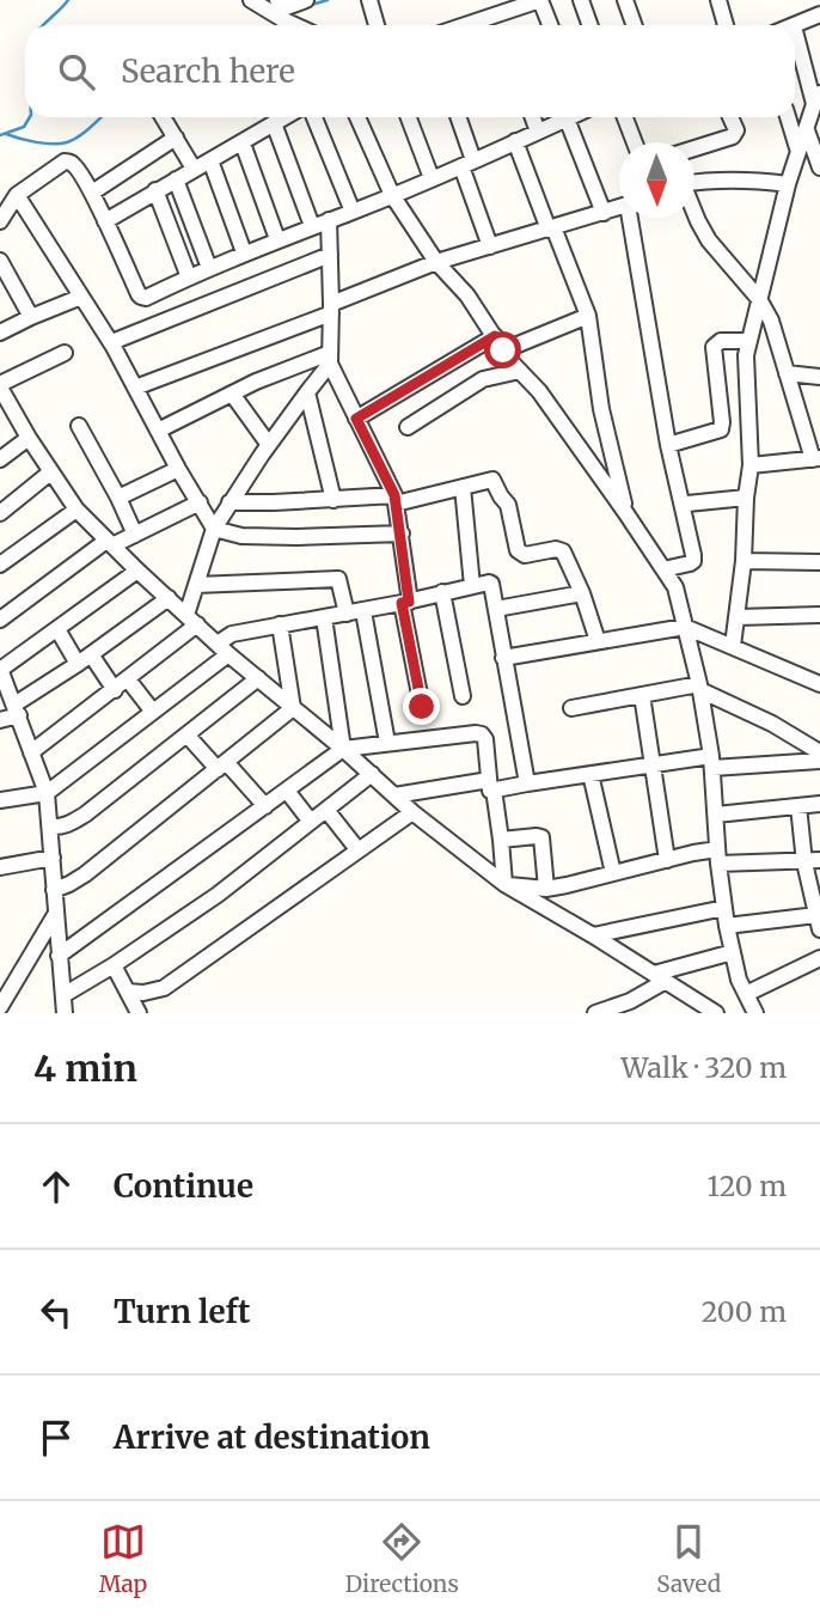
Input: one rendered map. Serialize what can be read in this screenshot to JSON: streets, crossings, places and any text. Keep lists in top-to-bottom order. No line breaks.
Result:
{"north":"bottom","page":{"search":"Search here","heading":["4 min","Walk · 320 m"],"list":[["Continue","120 m"],["Turn left","200 m"],"Arrive at destination"],"nav":["Map","Directions","Saved"]}}
